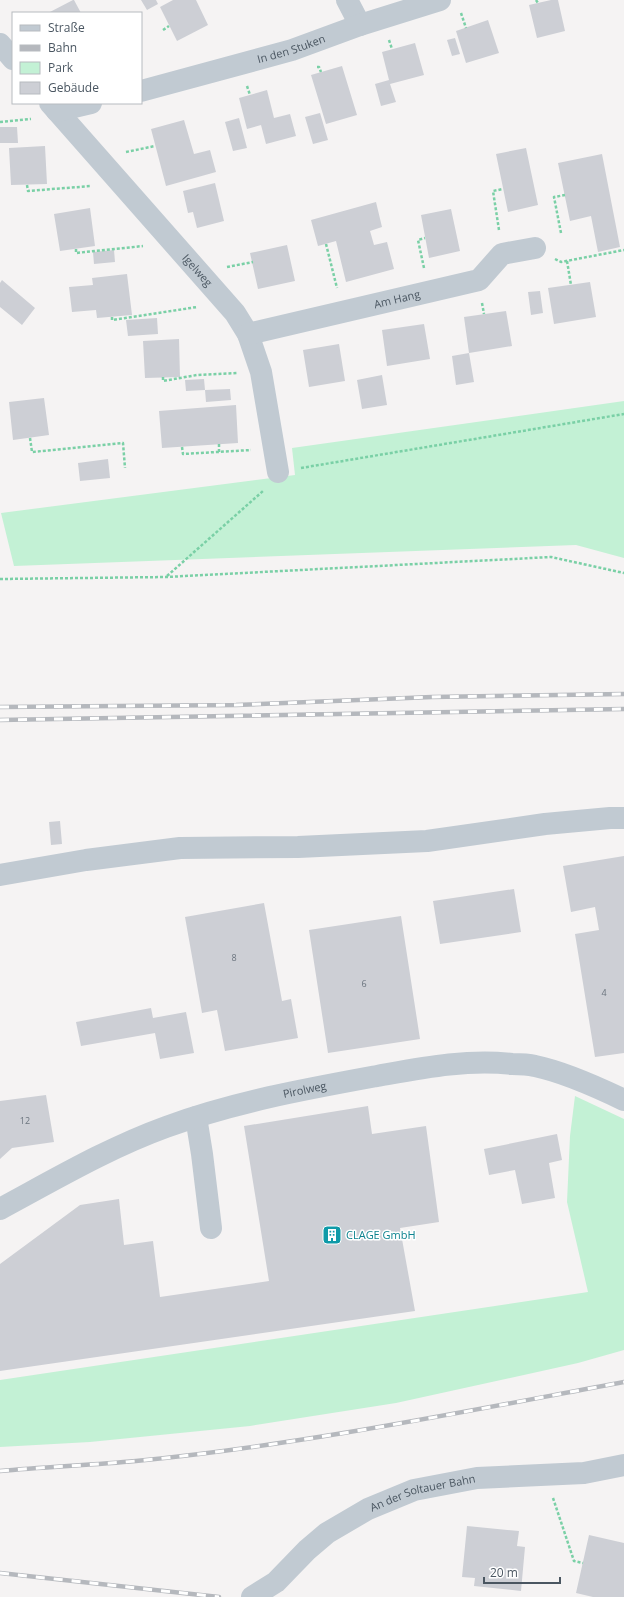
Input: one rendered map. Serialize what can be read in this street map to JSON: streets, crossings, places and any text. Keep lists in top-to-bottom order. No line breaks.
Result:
{"streets":{"street":["In den Stuken","Igelweg","Am Hang","Pirolweg","An der Soltauer Bahn"]},"crossings":[["Igelweg","Am Hang"]],"places":{"building":["CLAGE GmbH"]},"house_numbers":["8","6","4","12"],"legend":["Straße","Bahn","Park","Gebäude"],"scale_bar":"20 m"}
